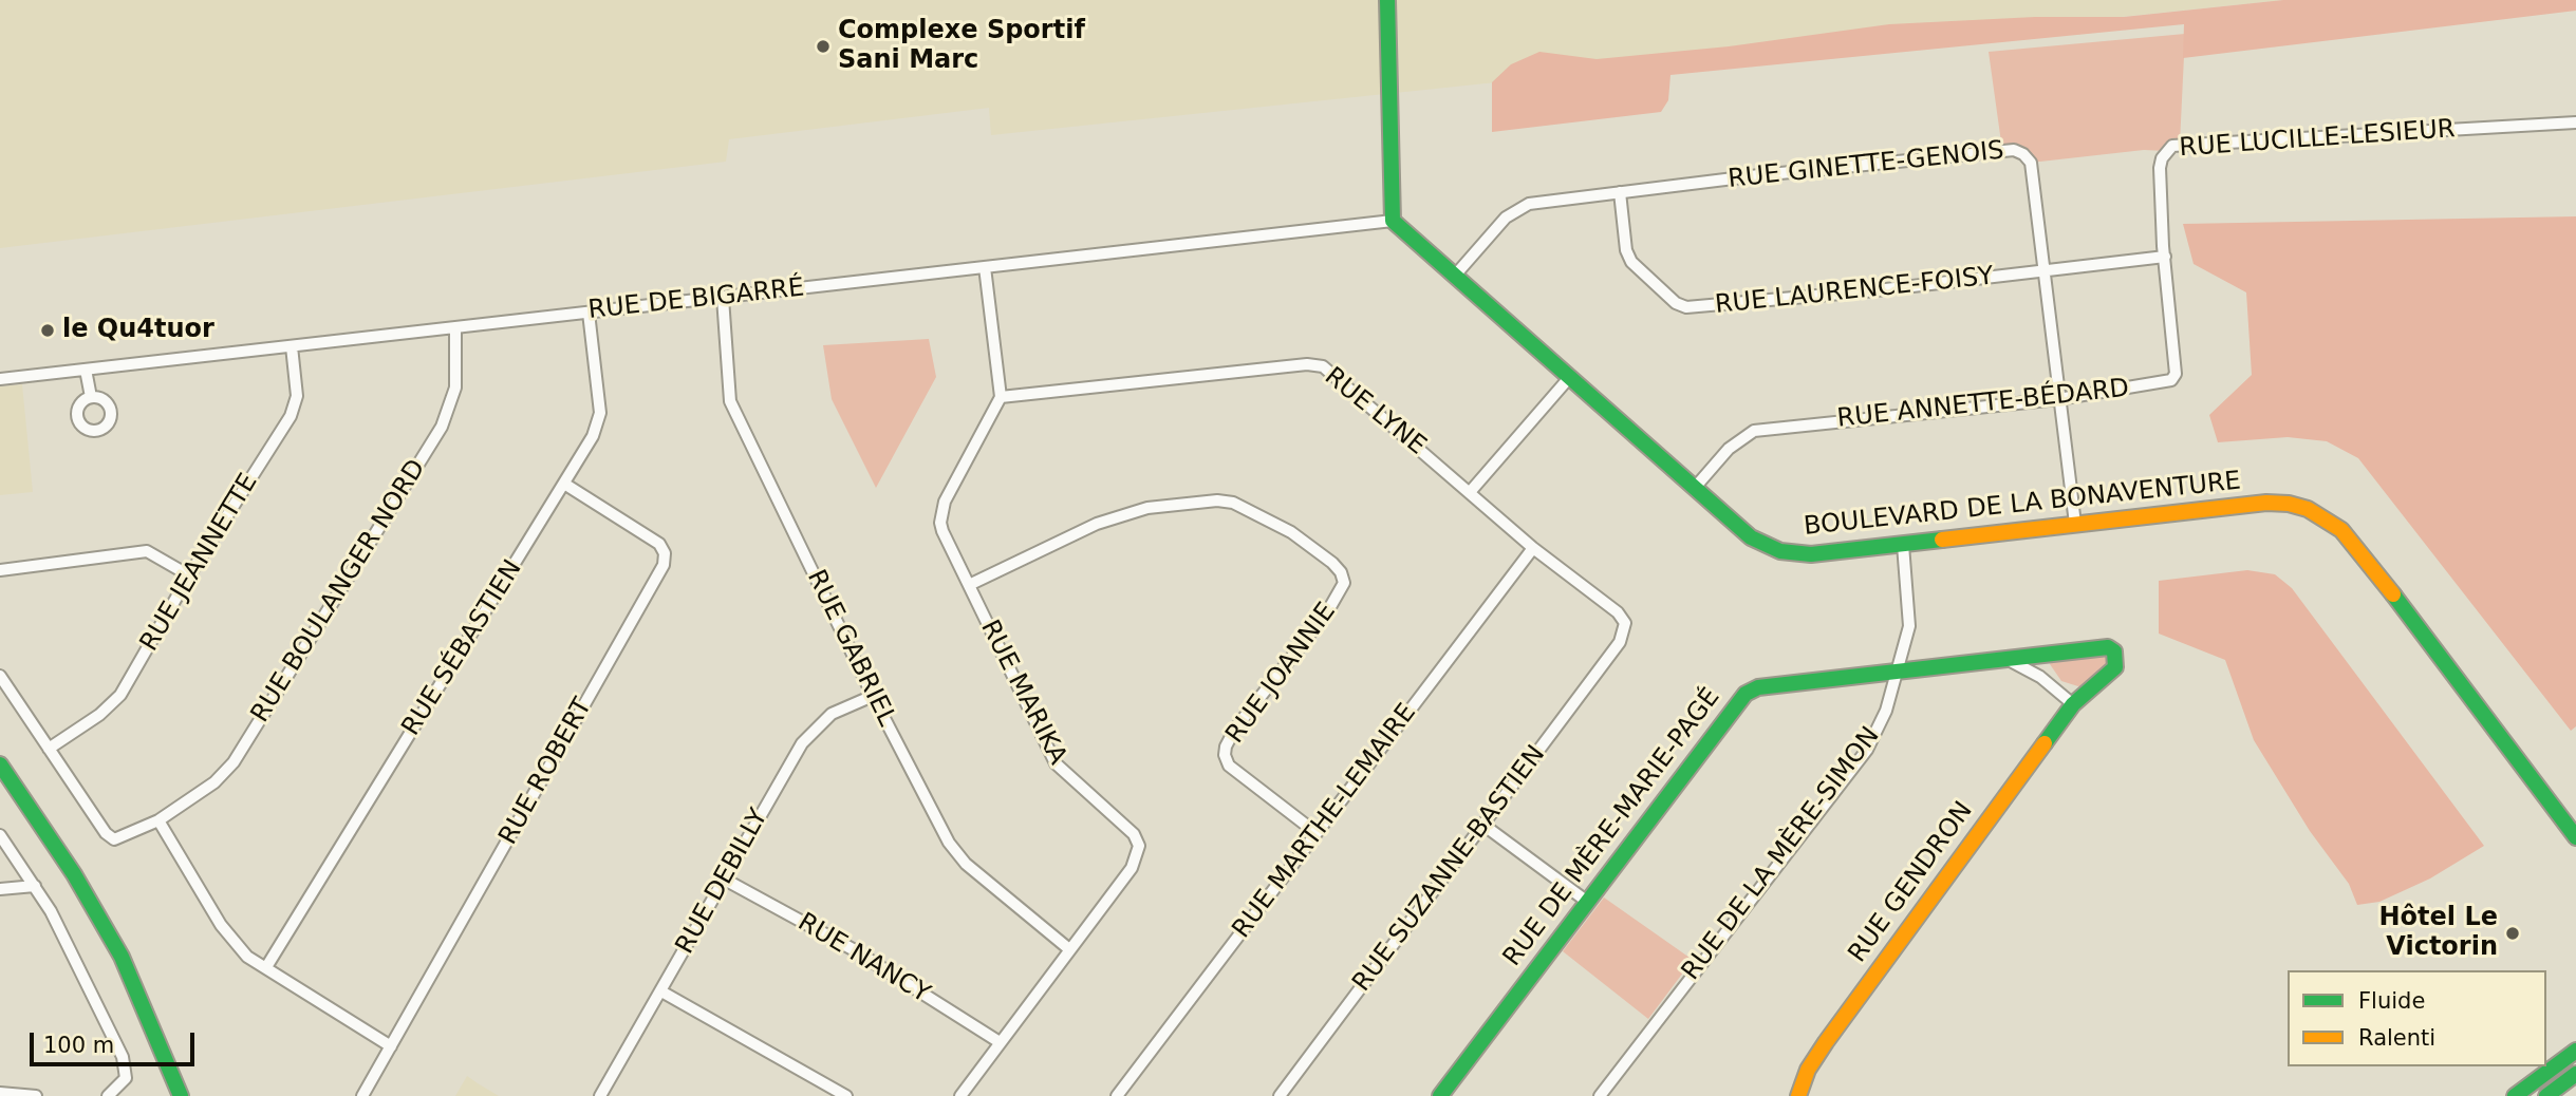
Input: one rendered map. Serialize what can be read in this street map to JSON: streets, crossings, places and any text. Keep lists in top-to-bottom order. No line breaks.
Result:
{"streets":{"street":["RUE LUCILLE-LESIEUR","RUE GINETTE-GENOIS","RUE LAURENCE-FOISY","RUE DE BIGARRÉ","RUE ANNETTE-BÉDARD","RUE LYNE","BOULEVARD DE LA BONAVENTURE","RUE JEANNETTE","RUE BOULANGER NORD","RUE SÉBASTIEN","RUE GABRIEL","RUE JOANNIE","RUE MARIKA","RUE ROBERT","RUE MARTHE-LEMAIRE","RUE DE MÈRE-MARIE-PAGÉ","RUE DE LA MÈRE-SIMON","RUE SUZANNE-BASTIEN","RUE DEBILLY","RUE GENDRON","RUE NANCY"]},"crossings":[["RUE LUCILLE-LESIEUR","RUE LAURENCE-FOISY"],["RUE LUCILLE-LESIEUR","RUE ANNETTE-BÉDARD"],["RUE GINETTE-GENOIS","RUE LAURENCE-FOISY"],["RUE GINETTE-GENOIS","RUE ANNETTE-BÉDARD"],["RUE GINETTE-GENOIS","BOULEVARD DE LA BONAVENTURE"],["RUE LAURENCE-FOISY","RUE ANNETTE-BÉDARD"],["RUE DE BIGARRÉ","BOULEVARD DE LA BONAVENTURE"],["RUE DE BIGARRÉ","RUE JEANNETTE"],["RUE DE BIGARRÉ","RUE BOULANGER NORD"],["RUE DE BIGARRÉ","RUE SÉBASTIEN"],["RUE DE BIGARRÉ","RUE GABRIEL"],["RUE ANNETTE-BÉDARD","BOULEVARD DE LA BONAVENTURE"],["RUE LYNE","RUE MARIKA"],["RUE LYNE","RUE MARTHE-LEMAIRE"],["RUE LYNE","RUE SUZANNE-BASTIEN"],["BOULEVARD DE LA BONAVENTURE","RUE DE LA MÈRE-SIMON"],["RUE JEANNETTE","RUE BOULANGER NORD"],["RUE SÉBASTIEN","RUE ROBERT"],["RUE GABRIEL","RUE MARIKA"],["RUE GABRIEL","RUE DEBILLY"],["RUE JOANNIE","RUE MARIKA"],["RUE JOANNIE","RUE MARTHE-LEMAIRE"],["RUE MARIKA","RUE NANCY"],["RUE DE MÈRE-MARIE-PAGÉ","RUE DE LA MÈRE-SIMON"],["RUE DE MÈRE-MARIE-PAGÉ","RUE GENDRON"],["RUE DEBILLY","RUE NANCY"]],"places":["Complexe Sportif Sani Marc","le Qu4tuor","Hôtel Le Victorin"],"legend":["Fluide","Ralenti"],"scale_bar":"100 m"}
